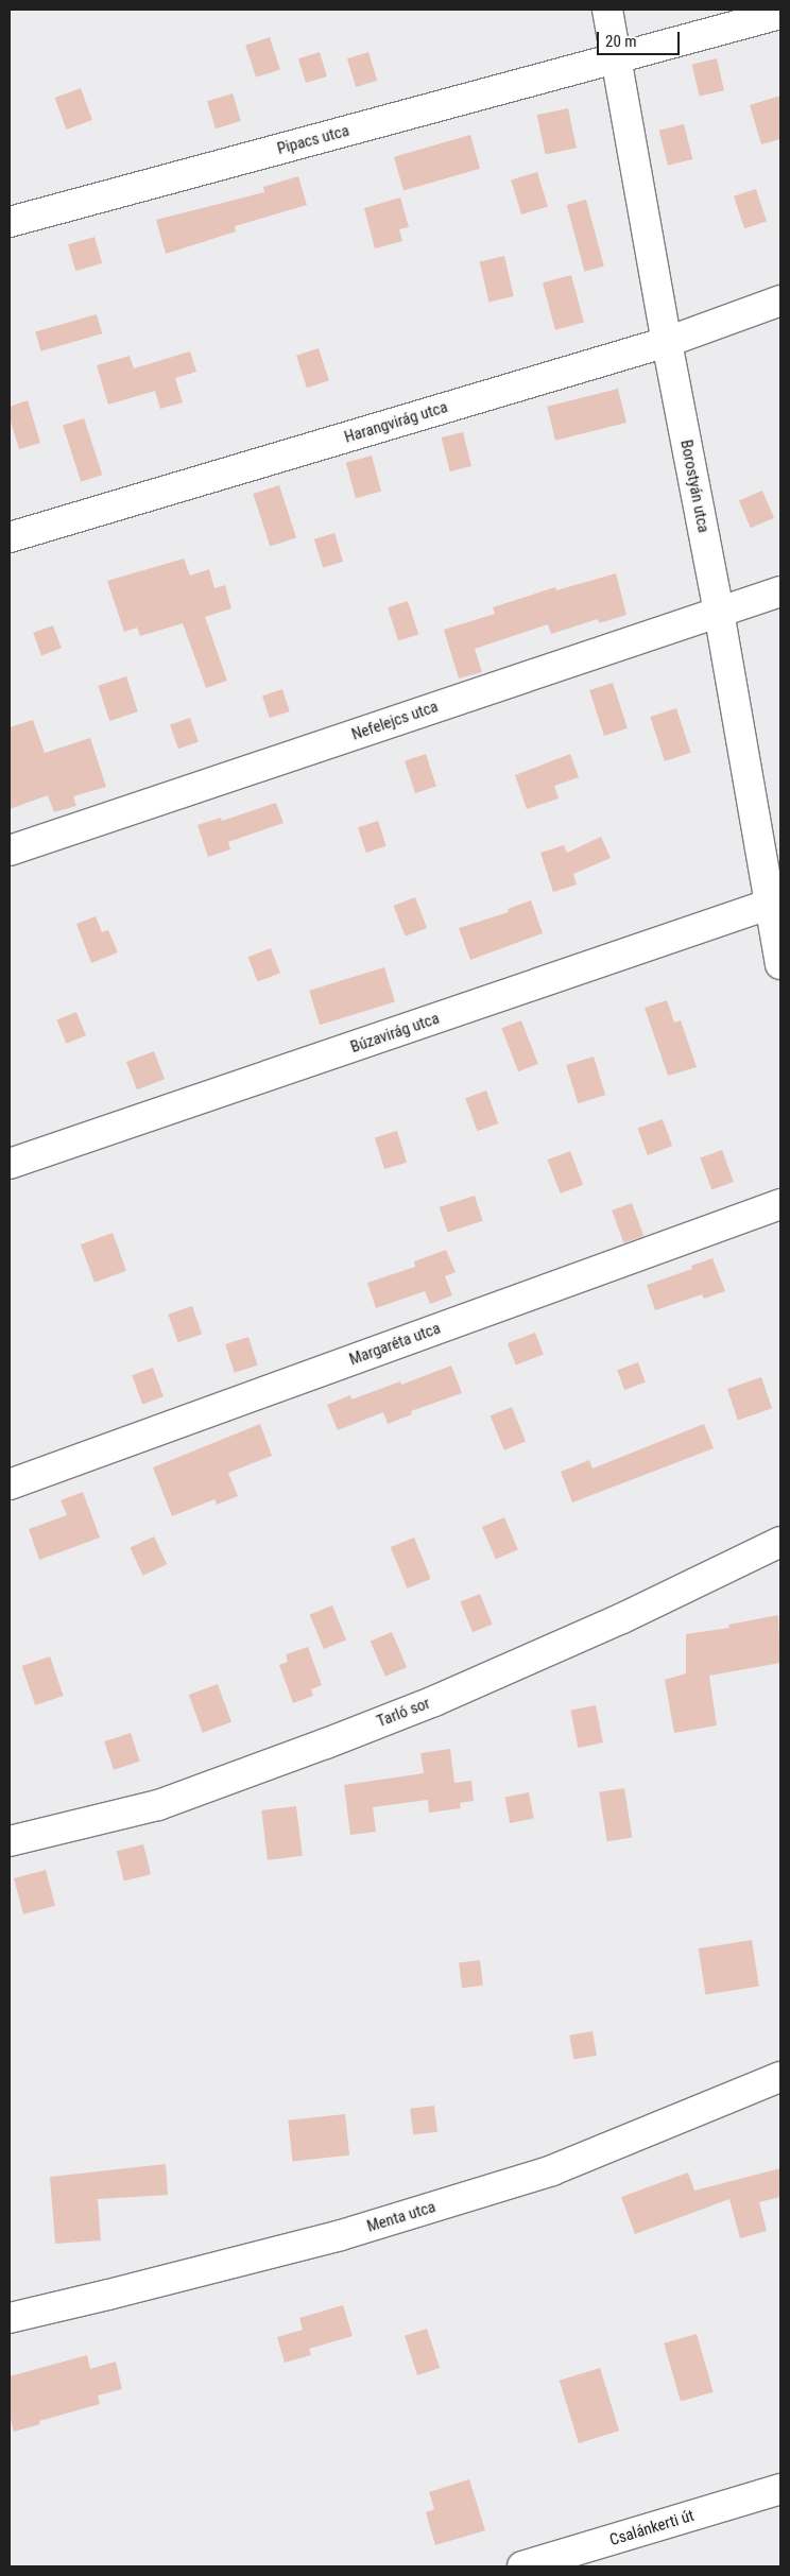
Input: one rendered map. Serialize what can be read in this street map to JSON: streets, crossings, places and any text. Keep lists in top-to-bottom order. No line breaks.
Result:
{"streets":{"street":["Pipacs utca","Harangvirág utca","Borostyán utca","Nefelejcs utca","Búzavirág utca","Margaréta utca","Tarló sor","Menta utca","Csalánkerti út"]},"crossings":[["Pipacs utca","Borostyán utca"],["Harangvirág utca","Borostyán utca"],["Borostyán utca","Nefelejcs utca"],["Borostyán utca","Búzavirág utca"]],"scale_bar":"20 m"}
